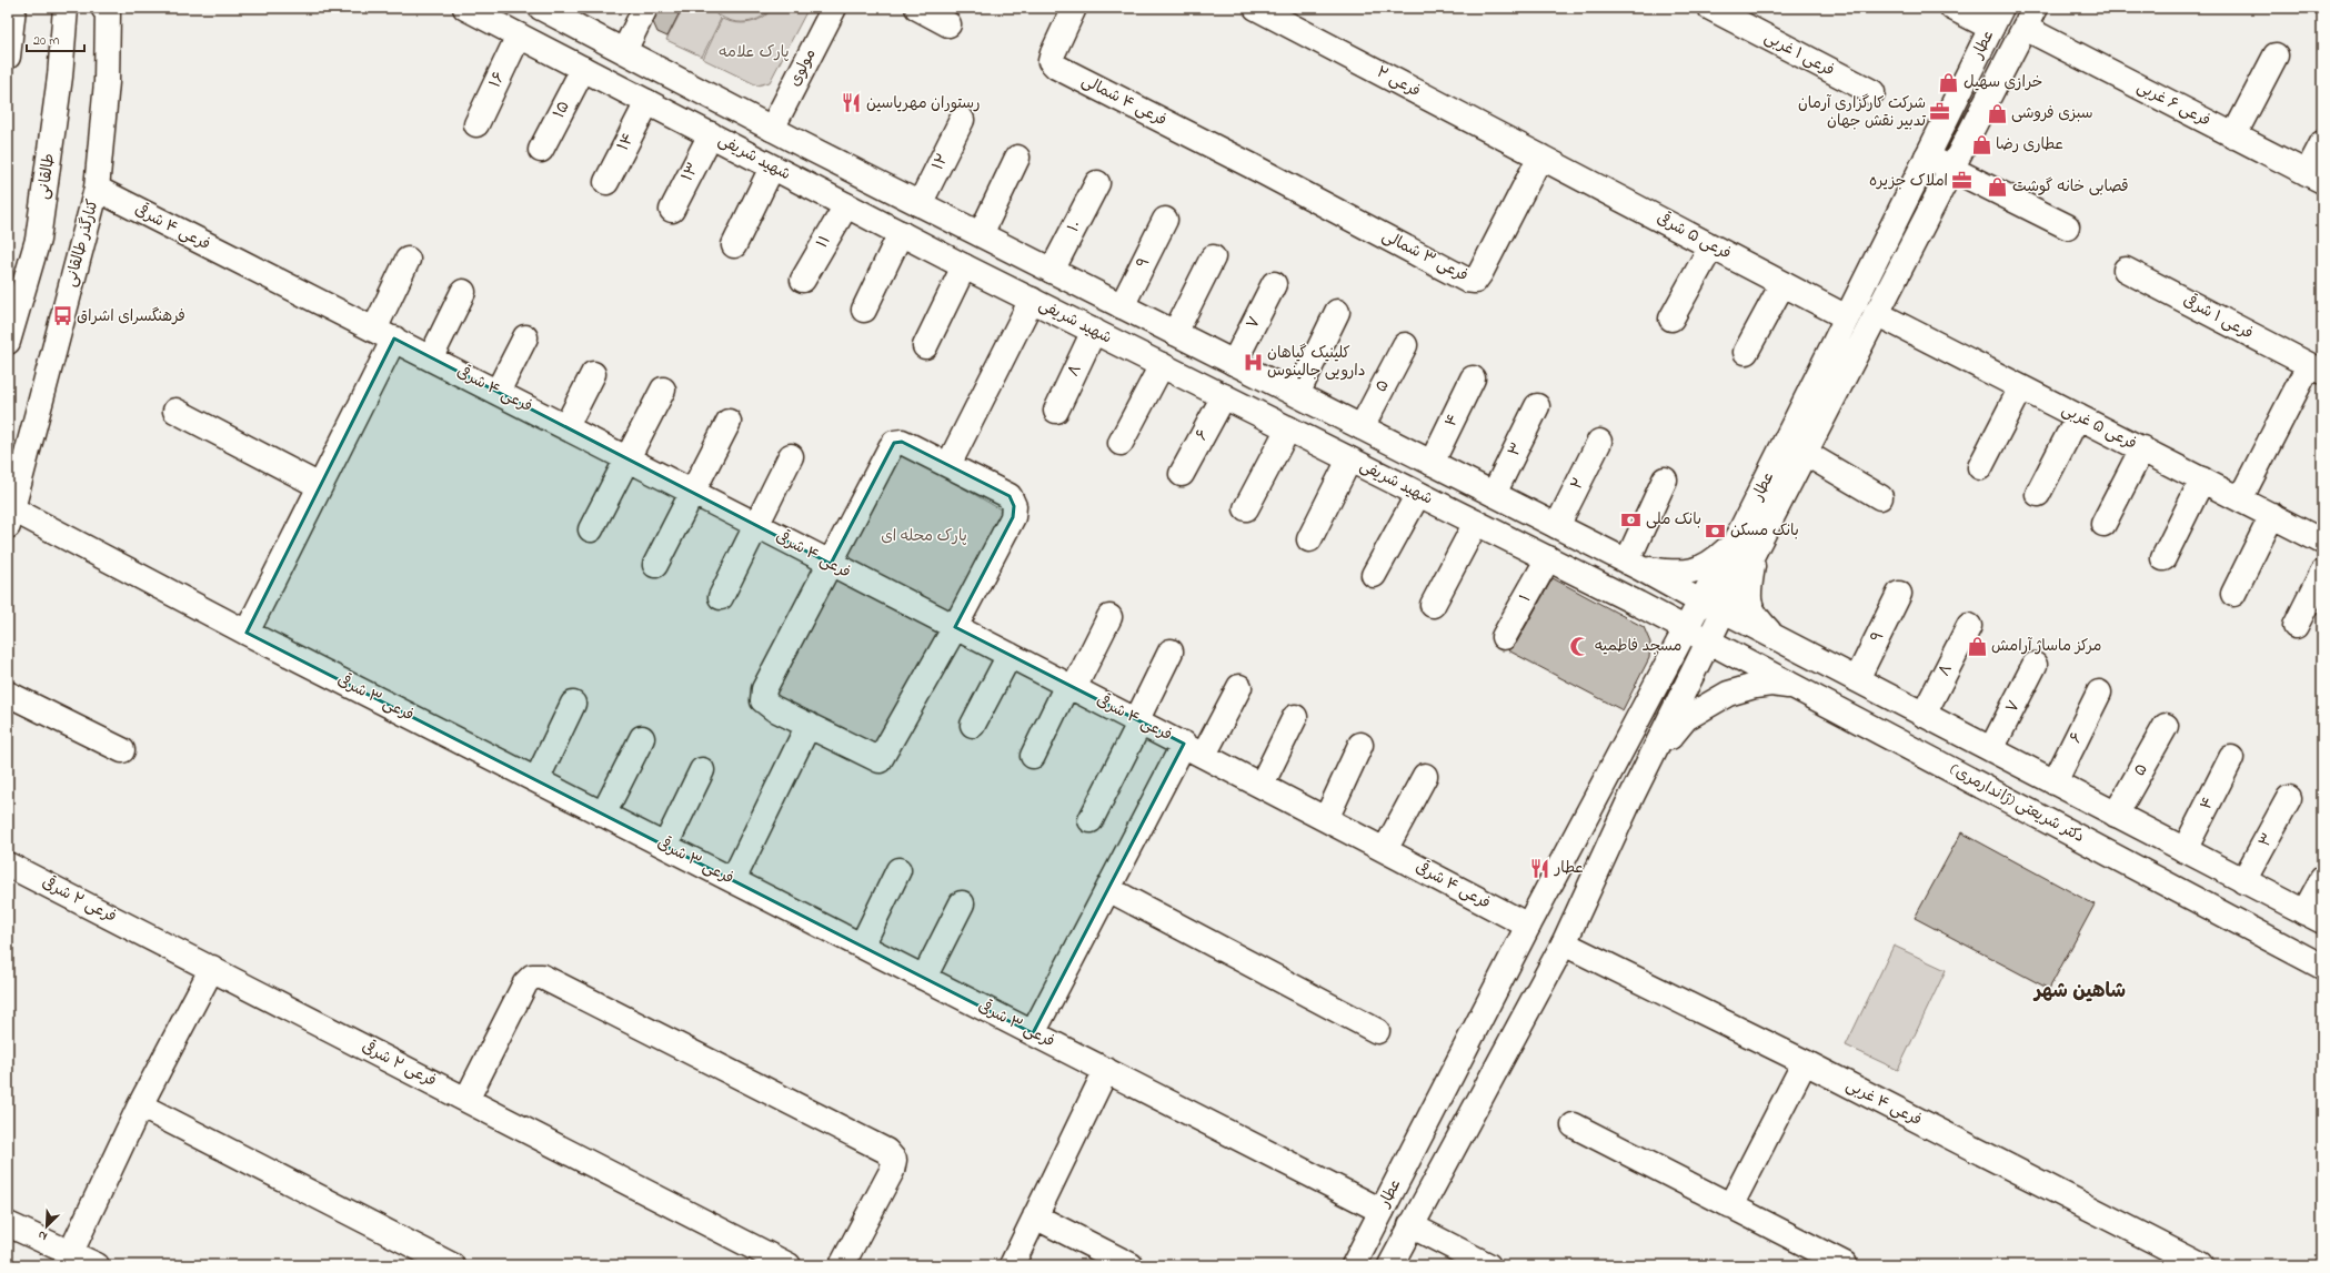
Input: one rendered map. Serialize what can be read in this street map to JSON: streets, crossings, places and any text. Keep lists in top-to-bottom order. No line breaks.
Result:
{"streets":{"street":["عطار","فرعی ۱ غربی","مولوی","۱۶","فرعی ۲","فرعی ۴ شمالی","فرعی ۶ غربی","۱۵","۱۴","شهید شریفی","۱۲","۱۳","طالقانی","۱۰","فرعی ۴ شرقی","فرعی ۵ شرقی","۱۱","کنارگذر طالقانی","فرعی ۳ شمالی","۹","فرعی ۱ شرقی","۷","۸","۵","۴","فرعی ۵ غربی","۶","۳","۲","۱","فرعی ۳ شرقی","دکتر شریعتی (ژاندارمری)","فرعی ۲ شرقی","فرعی ۴ غربی"]},"crossings":[["عطار","فرعی ۶ غربی"],["عطار","شهید شریفی"],["عطار","فرعی ۴ شرقی"],["عطار","فرعی ۵ شرقی"],["عطار","فرعی ۵ غربی"],["عطار","فرعی ۳ شرقی"],["عطار","دکتر شریعتی (ژاندارمری)"],["عطار","فرعی ۴ غربی"],["۱۶","شهید شریفی"],["فرعی ۲","فرعی ۵ شرقی"],["فرعی ۲","فرعی ۳ شمالی"],["فرعی ۴ شمالی","فرعی ۳ شمالی"],["۱۵","شهید شریفی"],["۱۴","شهید شریفی"],["شهید شریفی","۱۳"],["شهید شریفی","۱۱"],["شهید شریفی","۸"],["شهید شریفی","۶"],["شهید شریفی","۱"],["شهید شریفی","دکتر شریعتی (ژاندارمری)"],["فرعی ۴ شرقی","کنارگذر طالقانی"],["فرعی ۵ شرقی","فرعی ۳ شمالی"],["کنارگذر طالقانی","فرعی ۳ شرقی"],["۹","دکتر شریعتی (ژاندارمری)"]],"districts":["شاهین شهر"],"parks":["پارک علامه","پارک محله ای"],"places":{"shop":["خرازی سهیل","سبزی فروشی","عطاری رضا","قصابی خانه گوشت","مرکز ماساژ آرامش"],"restaurant":["رستوران مهریاسین","عطار"],"office":["شرکت کارگزاری آرمان تدبیر نقش جهان","املاک جزیره"],"bus stop":["فرهنگسرای اشراق"],"hospital":["کلینیک گیاهان دارویی جالینوس"],"bank":["بانک ملی","بانک مسکن"],"mosque":["مسجد فاطمیه"]},"scale_bar":"20 m","north":"bottom left"}
